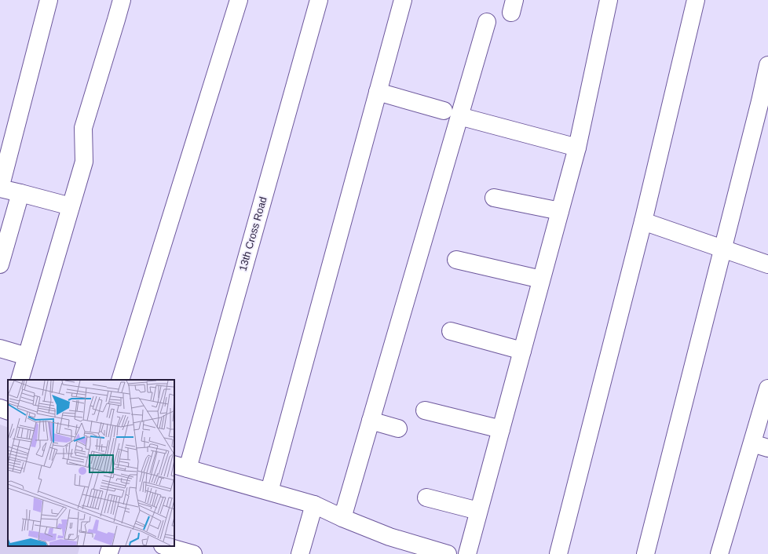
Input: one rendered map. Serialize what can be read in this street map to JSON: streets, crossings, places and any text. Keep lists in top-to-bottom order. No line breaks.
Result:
{"streets":{"street":["13th Cross Road"]}}
